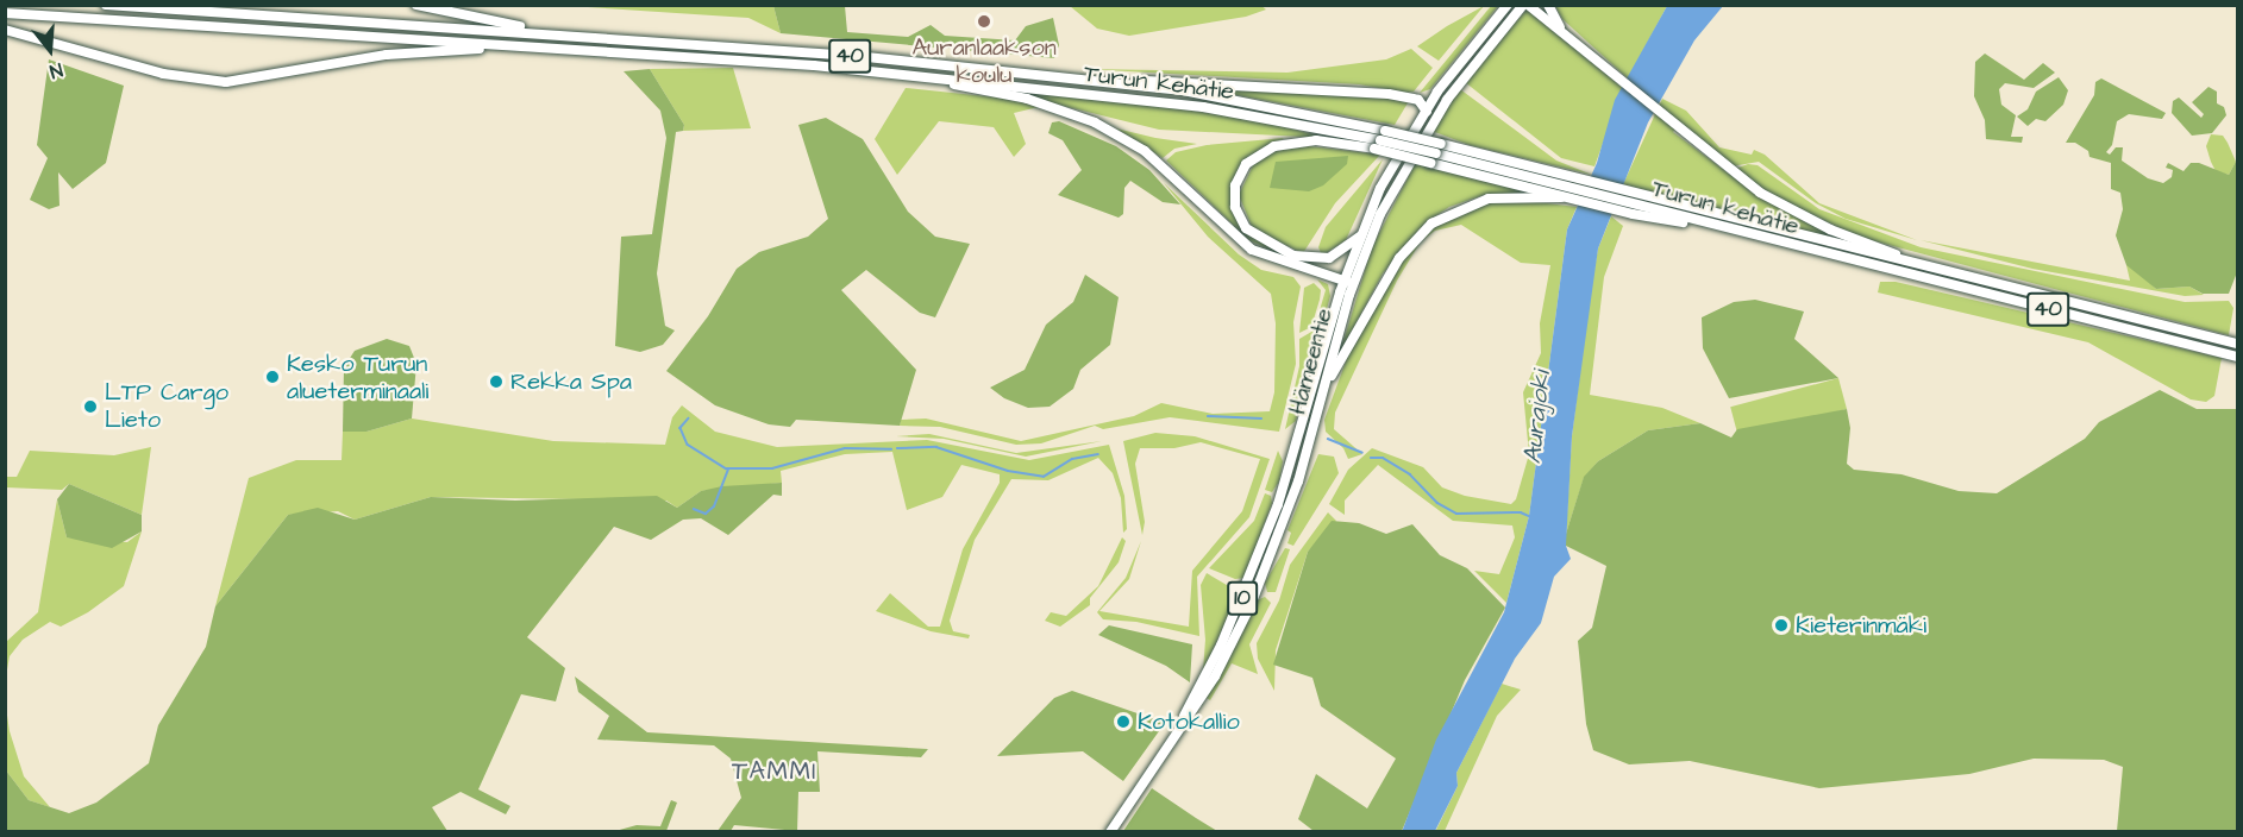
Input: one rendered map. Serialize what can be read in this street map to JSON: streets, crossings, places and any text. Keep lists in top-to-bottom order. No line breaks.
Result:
{"streets":{"highway":["40","Turun kehätie","Hämeentie","10"]},"districts":["TAMMI"],"water":["Aurajoki"],"places":["Auranlaakson koulu","Kesko Turun alueterminaali","Rekka Spa","LTP Cargo Lieto","Kieterinmäki","Kotokallio"],"north":"bottom"}
